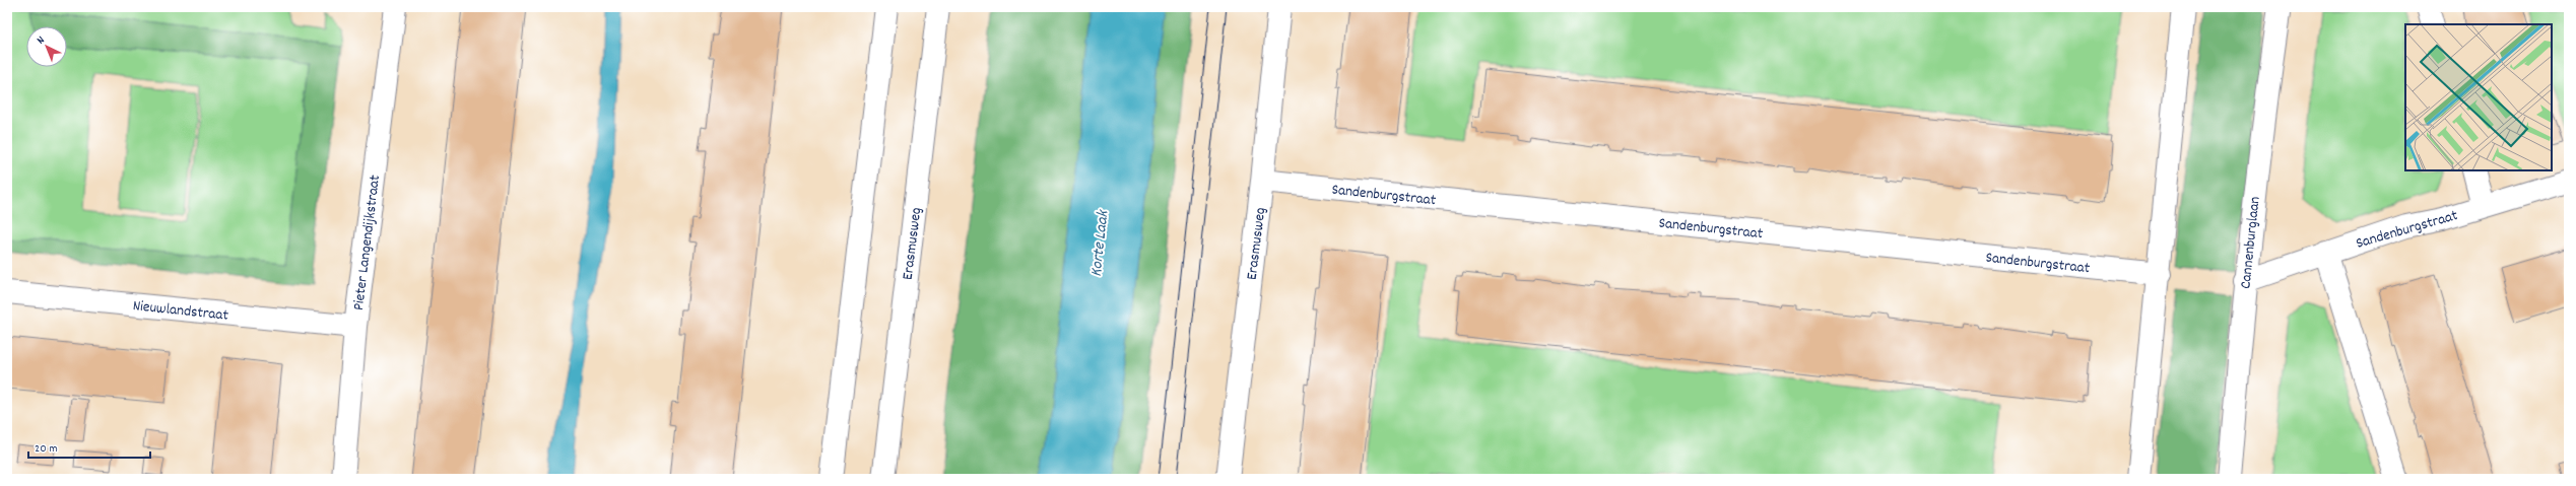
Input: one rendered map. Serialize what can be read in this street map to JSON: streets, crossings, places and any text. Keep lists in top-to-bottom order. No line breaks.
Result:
{"streets":{"street":["Sandenburgstraat","Pieter Langendijkstraat","Cannenburglaan","Erasmusweg","Nieuwlandstraat"]},"crossings":[["Sandenburgstraat","Cannenburglaan"],["Sandenburgstraat","Erasmusweg"],["Pieter Langendijkstraat","Nieuwlandstraat"]],"water":["Korte Laak"],"scale_bar":"20 m","north":"top left"}
